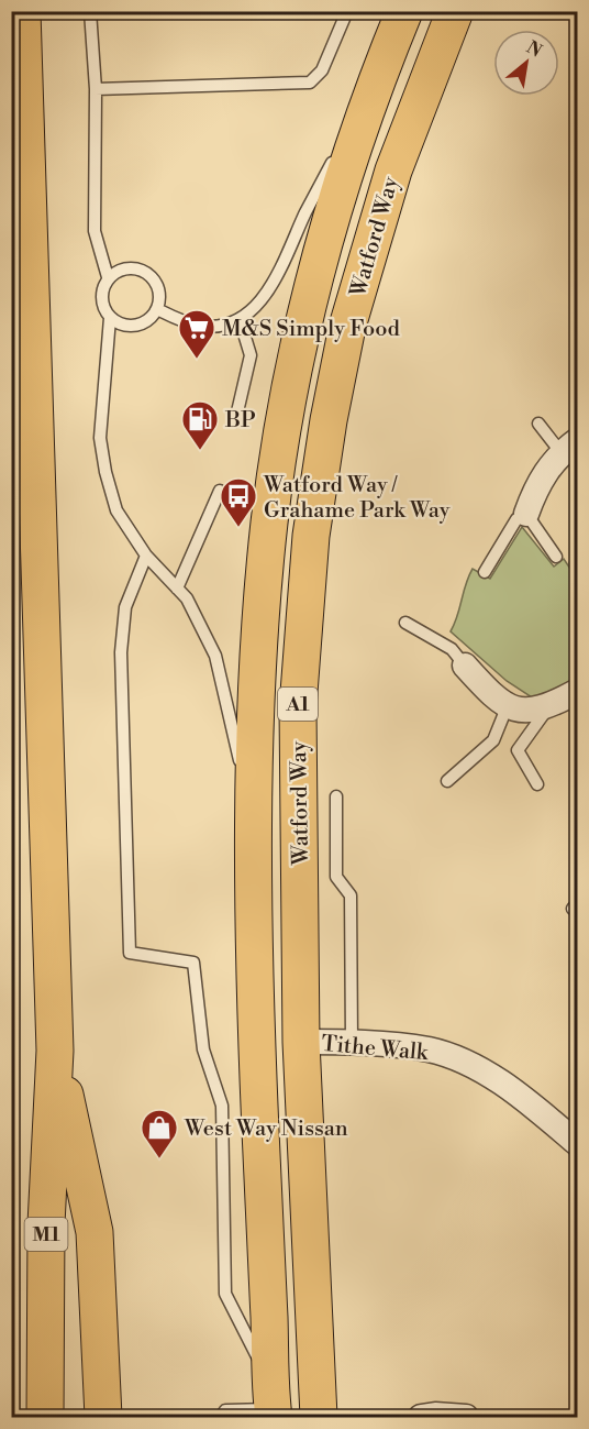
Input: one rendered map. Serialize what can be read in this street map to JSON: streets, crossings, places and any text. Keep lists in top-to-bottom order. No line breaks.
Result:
{"streets":{"highway":["Watford Way","A1","M1"],"street":["Tithe Walk"]},"crossings":[["Watford Way","Tithe Walk"]],"places":{"supermarket":["M&S Simply Food"],"fuel station":["BP"],"bus stop":["Watford Way / Grahame Park Way"],"shop":["West Way Nissan"]},"north":"top right"}
